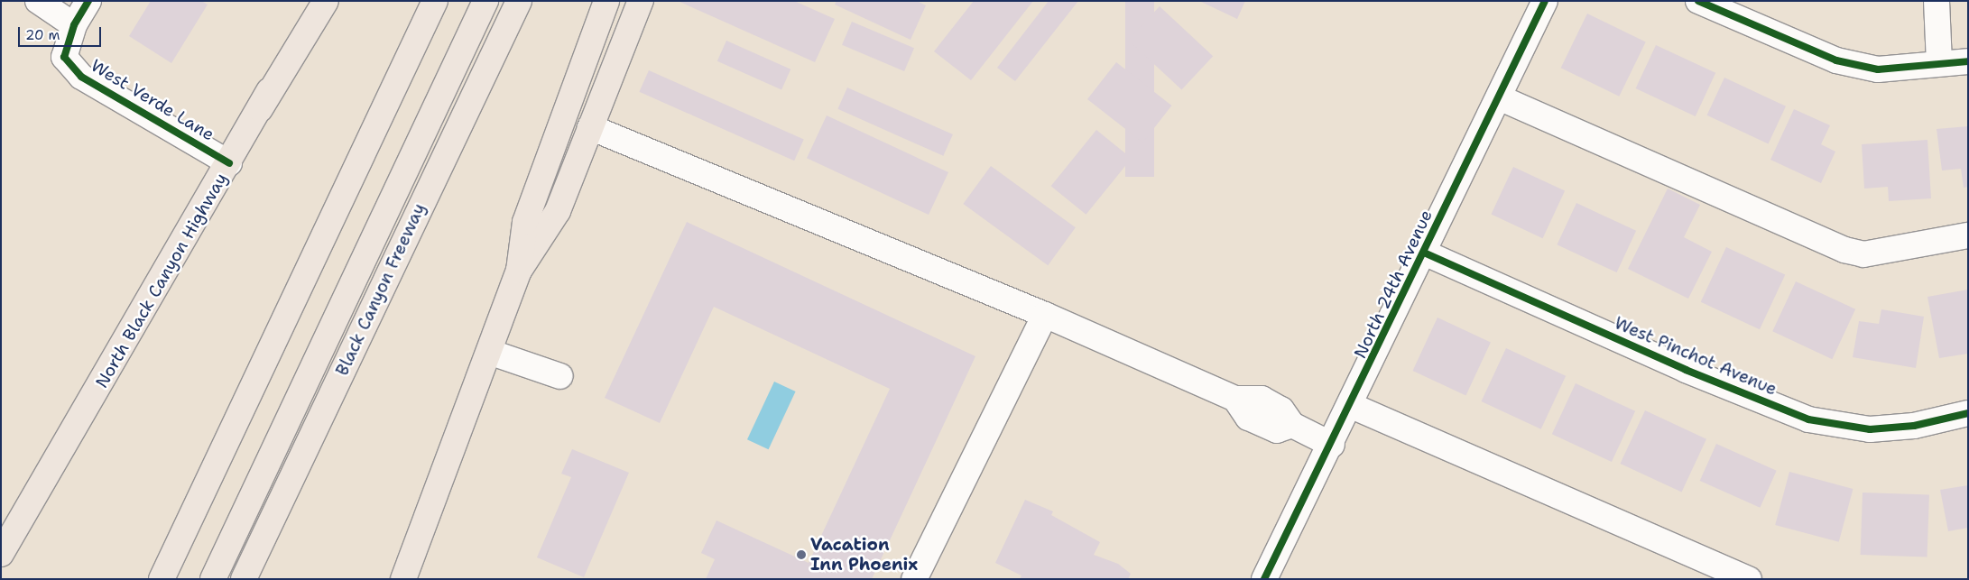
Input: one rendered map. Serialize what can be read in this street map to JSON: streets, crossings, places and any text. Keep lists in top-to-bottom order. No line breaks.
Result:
{"streets":{"main road":["North Black Canyon Highway","Black Canyon Freeway"],"street":["West Verde Lane","North 24th Avenue","West Pinchot Avenue"]},"crossings":[["West Verde Lane","North Black Canyon Highway"],["North 24th Avenue","West Pinchot Avenue"]],"places":["Vacation Inn Phoenix"],"scale_bar":"20 m"}
